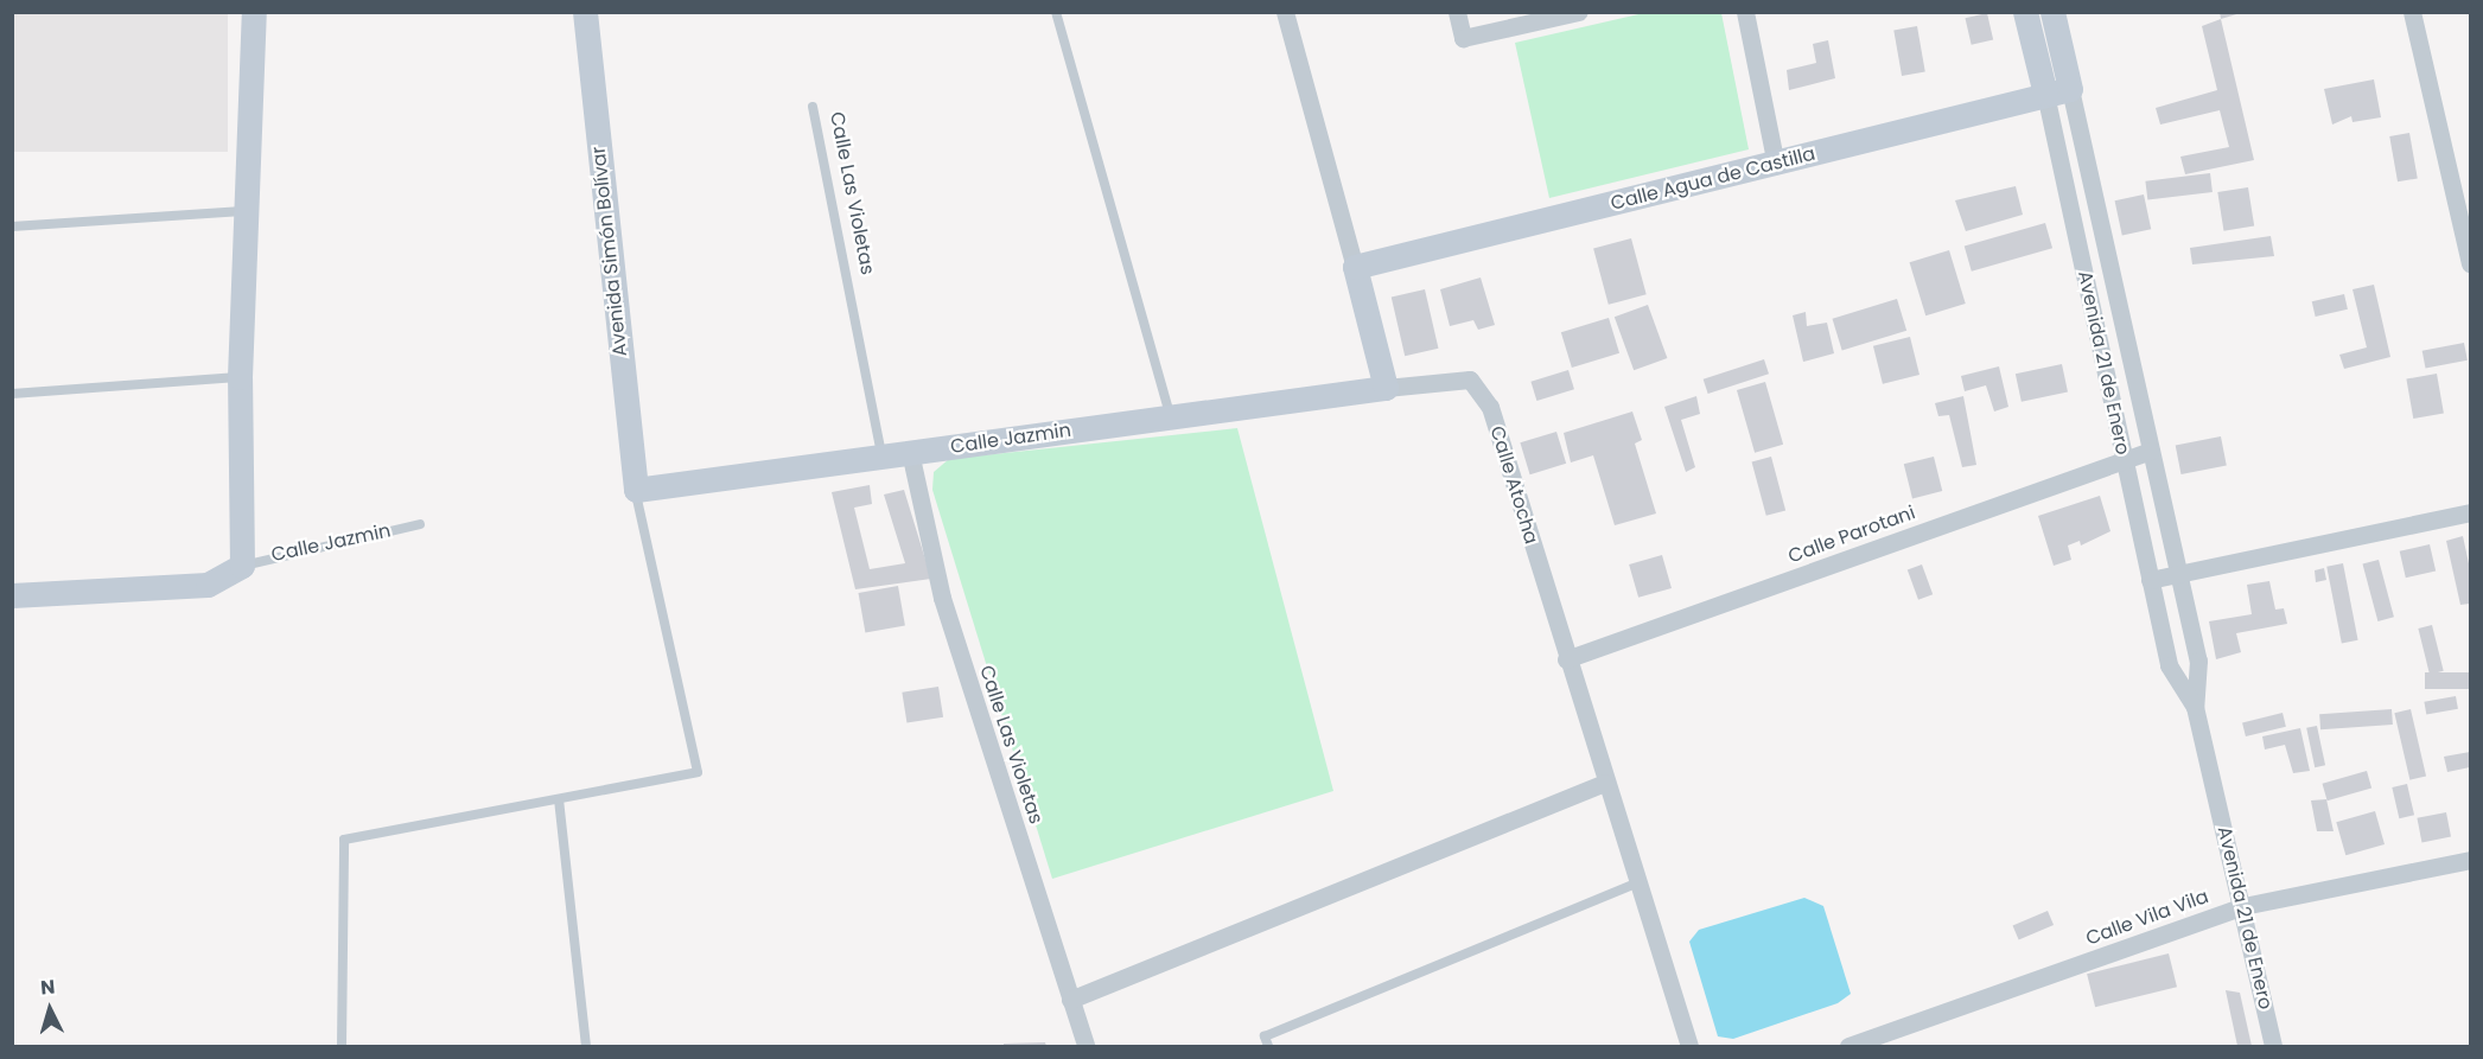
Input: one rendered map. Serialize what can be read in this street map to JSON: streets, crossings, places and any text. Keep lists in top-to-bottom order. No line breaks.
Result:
{"streets":{"street":["Calle Agua de Castilla","Calle Las Violetas","Avenida Simón Bolívar","Avenida 21 de Enero","Calle Jazmin","Calle Atocha","Calle Parotani","Calle Vila Vila"]},"crossings":[["Calle Agua de Castilla","Avenida 21 de Enero"],["Calle Las Violetas","Calle Jazmin"],["Avenida Simón Bolívar","Calle Jazmin"],["Avenida 21 de Enero","Calle Parotani"],["Avenida 21 de Enero","Calle Vila Vila"],["Calle Jazmin","Calle Atocha"],["Calle Atocha","Calle Parotani"]],"north":"top"}
